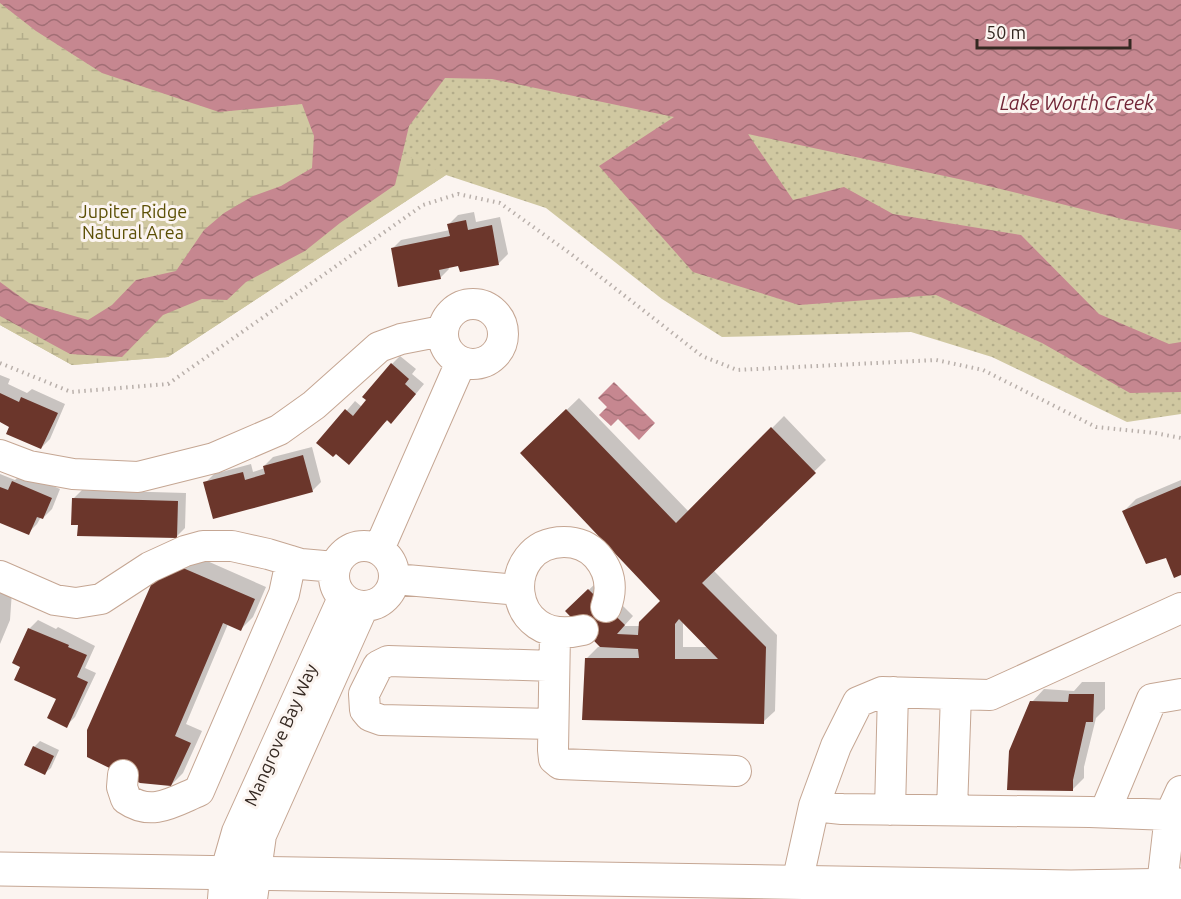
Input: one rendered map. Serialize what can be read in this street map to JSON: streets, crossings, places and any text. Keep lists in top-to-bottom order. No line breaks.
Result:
{"streets":{"street":["Mangrove Bay Way"]},"water":["Lake Worth Creek"],"parks":["Jupiter Ridge Natural Area"],"scale_bar":"50 m"}
